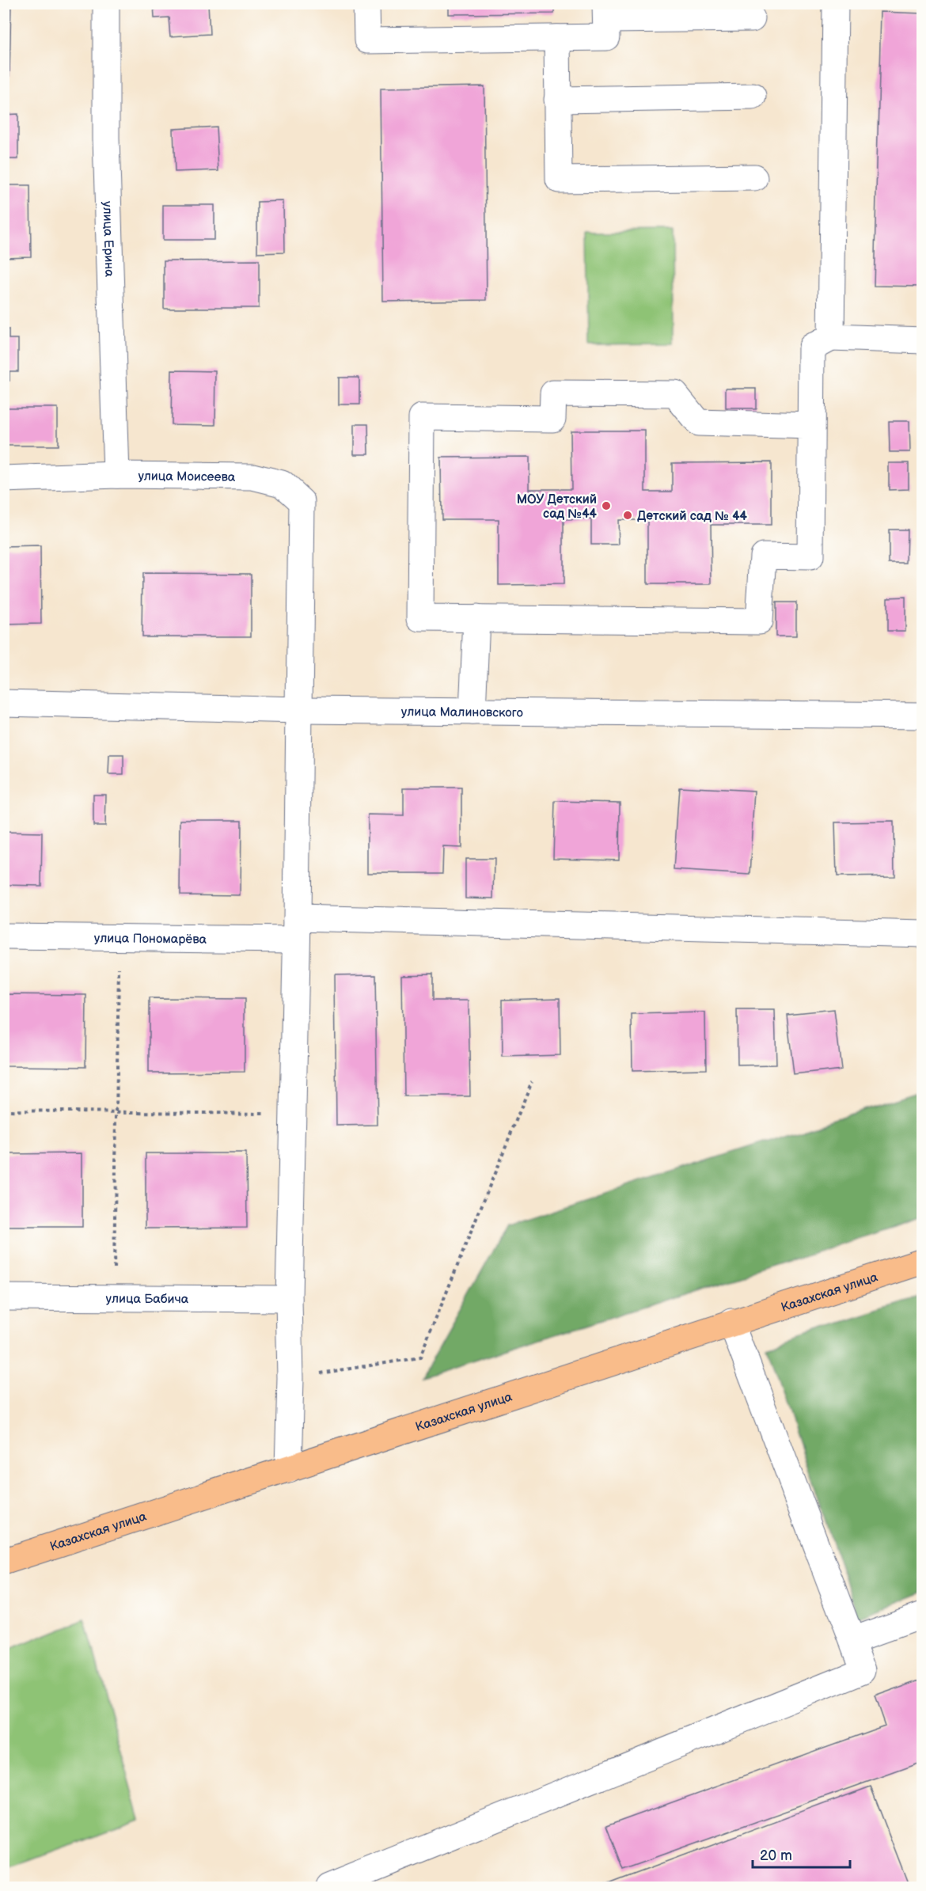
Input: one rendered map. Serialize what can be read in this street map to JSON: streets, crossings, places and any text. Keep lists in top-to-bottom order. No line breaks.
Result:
{"streets":{"main road":["Казахская улица"],"street":["улица Ерина","улица Моисеева","улица Малиновского","улица Пономарёва","улица Бабича"]},"crossings":[["улица Ерина","улица Моисеева"],["улица Моисеева","улица Малиновского"],["улица Моисеева","улица Пономарёва"],["улица Моисеева","Казахская улица"],["улица Моисеева","улица Бабича"]],"places":["МОУ Детский сад №44","Детский сад № 44"],"scale_bar":"20 m"}
